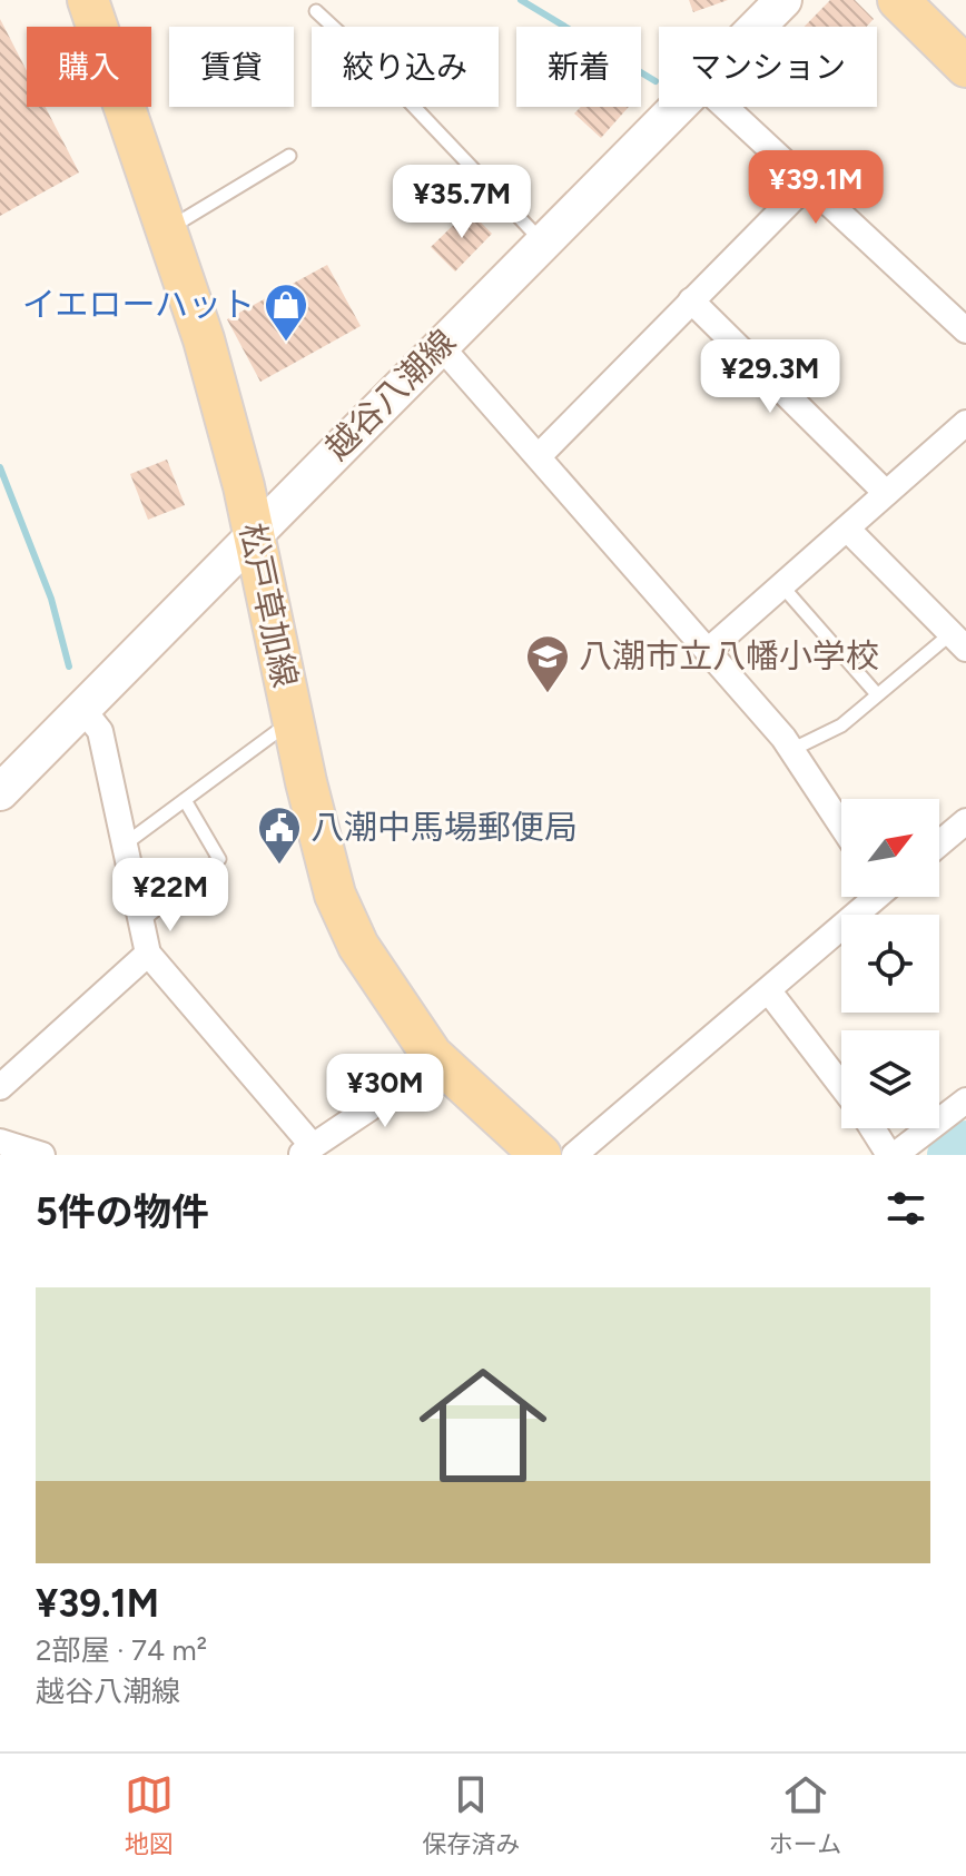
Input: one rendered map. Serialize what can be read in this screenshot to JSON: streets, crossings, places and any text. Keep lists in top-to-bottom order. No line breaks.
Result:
{"streets":{"main road":["越谷八潮線","松戸草加線"]},"crossings":[["越谷八潮線","松戸草加線"]],"places":{"shop":["イエローハット"],"school or university":["八潮市立八幡小学校"],"public building":["八潮中馬場郵便局"]},"north":"top right","page":{"chip":["購入","賃貸","絞り込み","新着","マンション"],"price":["¥39.1M","¥35.7M","¥29.3M","¥22M","¥30M"],"heading":"5件の物件","list":[{"name":"¥39.1M","note":"2部屋 · 74 m² · 越谷八潮線"}],"tabs":["地図","保存済み","ホーム"]}}
